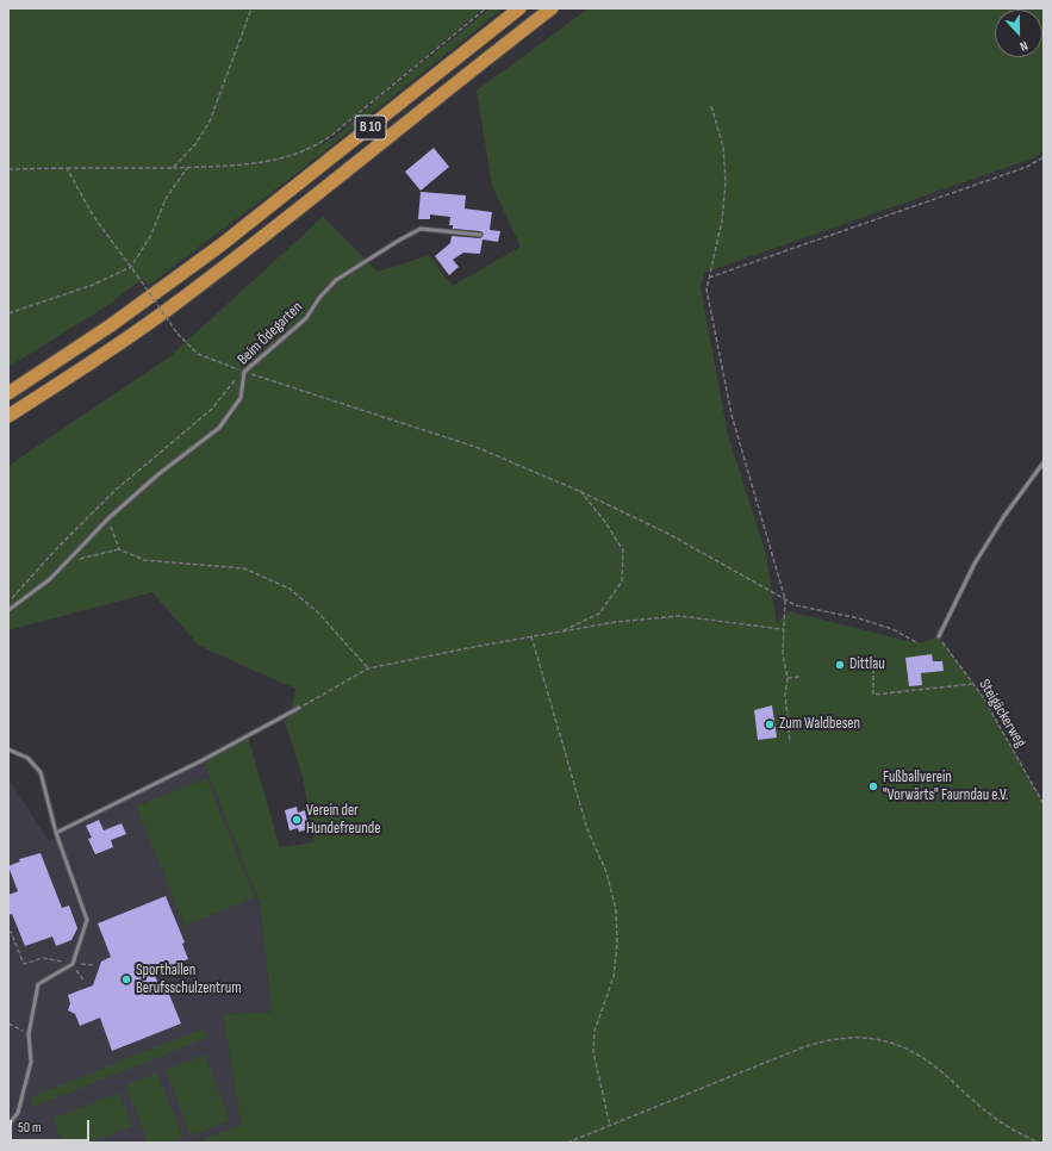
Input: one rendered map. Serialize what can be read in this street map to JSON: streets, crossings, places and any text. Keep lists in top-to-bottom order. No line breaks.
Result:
{"streets":{"highway":["B 10"],"lane":["Beim Ödegarten"],"path":["Steigäckerweg"]},"places":["Dittlau","Zum Waldbesen","Fußballverein \"Vorwärts\" Faurndau e.V.","Verein der Hundefreunde","Sporthallen Berufsschulzentrum"],"scale_bar":"50 m","north":"bottom"}
